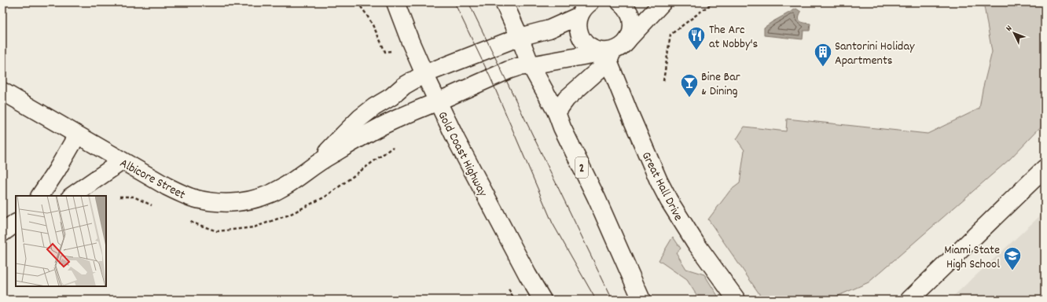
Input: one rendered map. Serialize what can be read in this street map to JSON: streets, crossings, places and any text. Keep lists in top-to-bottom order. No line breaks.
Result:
{"streets":{"main road":["Gold Coast Highway","2","Albicore Street","Great Hall Drive"]},"crossings":[["Gold Coast Highway","Albicore Street"],["2","Albicore Street"],["Albicore Street","Great Hall Drive"]],"places":{"restaurant":["The Arc at Nobby's"],"building":["Santorini Holiday Apartments"],"bar":["Bine Bar & Dining"],"school or university":["Miami State High School"]},"north":"top left"}
